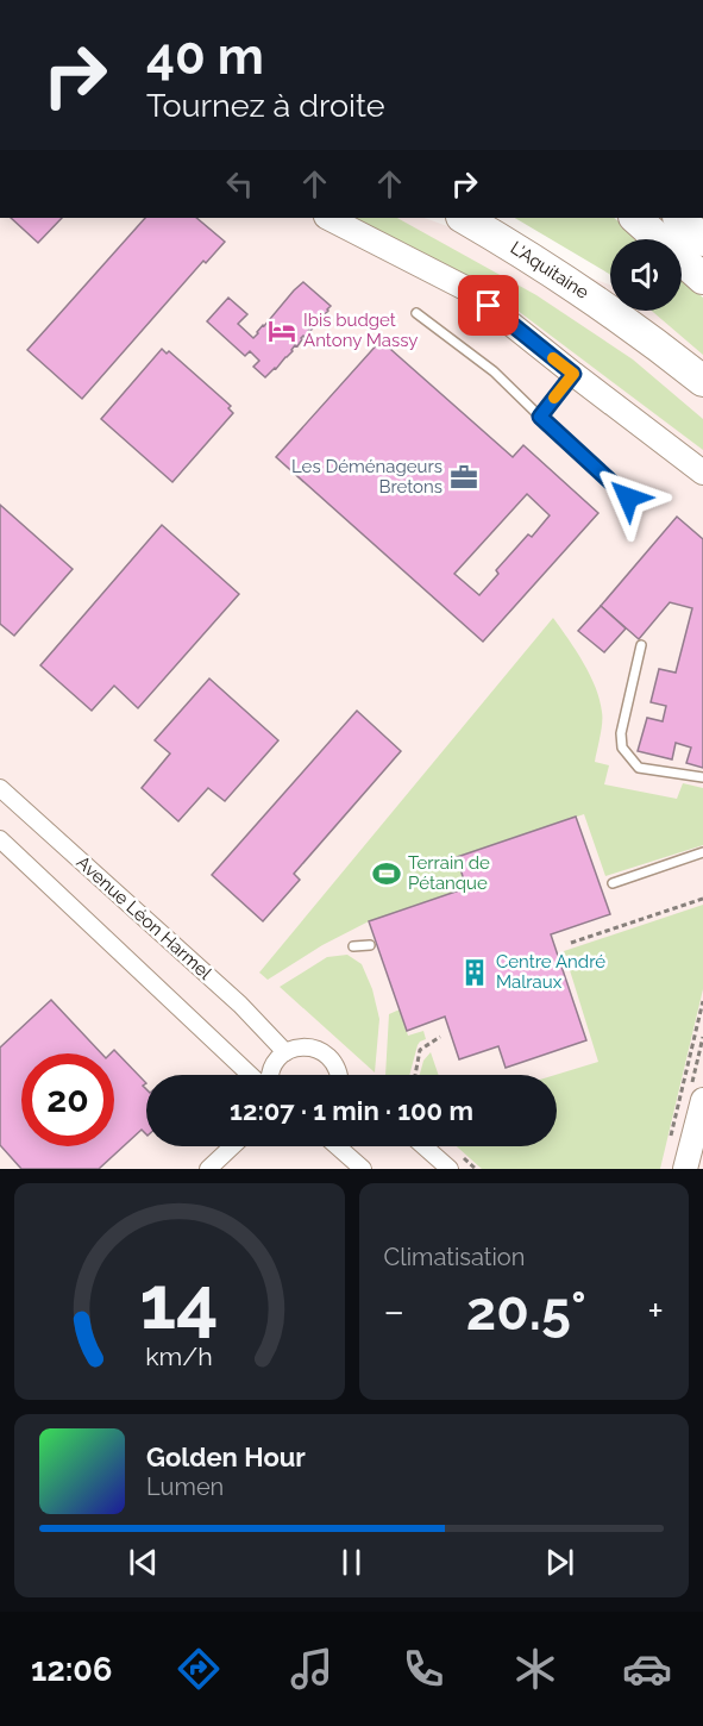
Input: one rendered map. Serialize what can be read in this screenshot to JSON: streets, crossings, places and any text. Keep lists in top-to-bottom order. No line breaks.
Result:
{"streets":{"highway":["L'Aquitaine"],"street":["Avenue Léon Harmel"]},"places":{"hotel":["Ibis budget Antony Massy"],"office":["Les Déménageurs Bretons"],"sports":["Terrain de Pétanque"],"building":["Centre André Malraux"]},"page":{"turn":["40 m","Tournez à droite"],"limit":"20","trip":"12:07 · 1 min · 100 m","tile":"Climatisation","heat":["−","20.5°","+"],"song":["Golden Hour","Lumen"],"tabs":"12:06","gauge":["14","km/h"]}}
